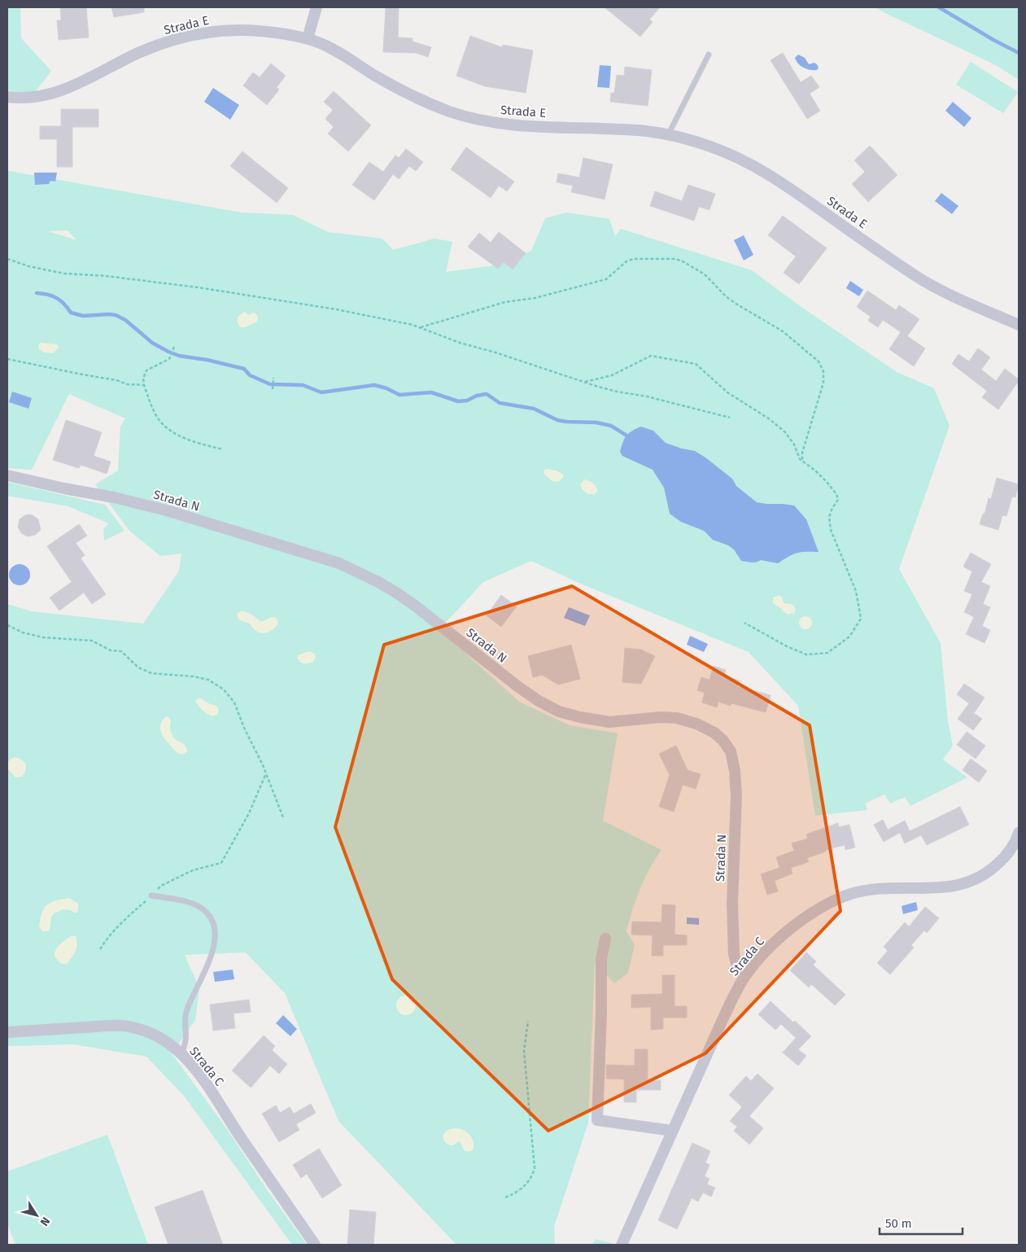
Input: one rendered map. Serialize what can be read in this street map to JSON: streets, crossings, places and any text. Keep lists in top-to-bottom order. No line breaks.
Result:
{"streets":{"street":["Strada E","Strada N","Strada C"]},"crossings":[["Strada N","Strada C"]],"scale_bar":"50 m","north":"bottom right"}
